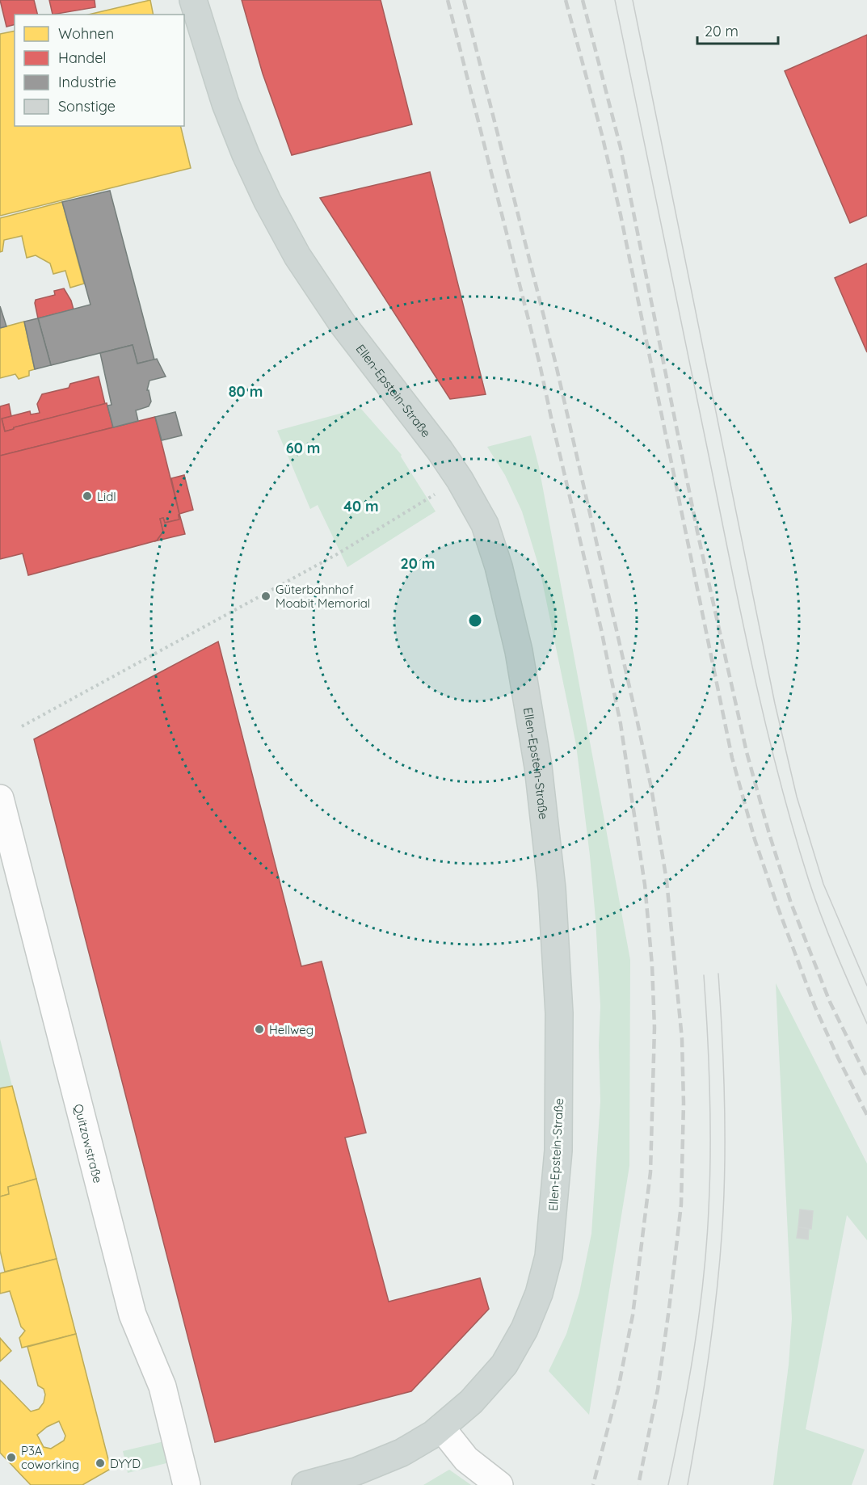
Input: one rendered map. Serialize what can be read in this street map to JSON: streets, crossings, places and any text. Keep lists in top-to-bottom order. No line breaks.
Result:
{"streets":{"main road":["Ellen-Epstein-Straße"],"street":["Quitzowstraße"]},"places":["Lidl","Güterbahnhof Moabit Memorial","Hellweg","P3A coworking","DYYD"],"legend":["Wohnen","Handel","Industrie","Sonstige"],"scale_bar":"20 m","rings":["80 m","60 m","40 m","20 m"]}
